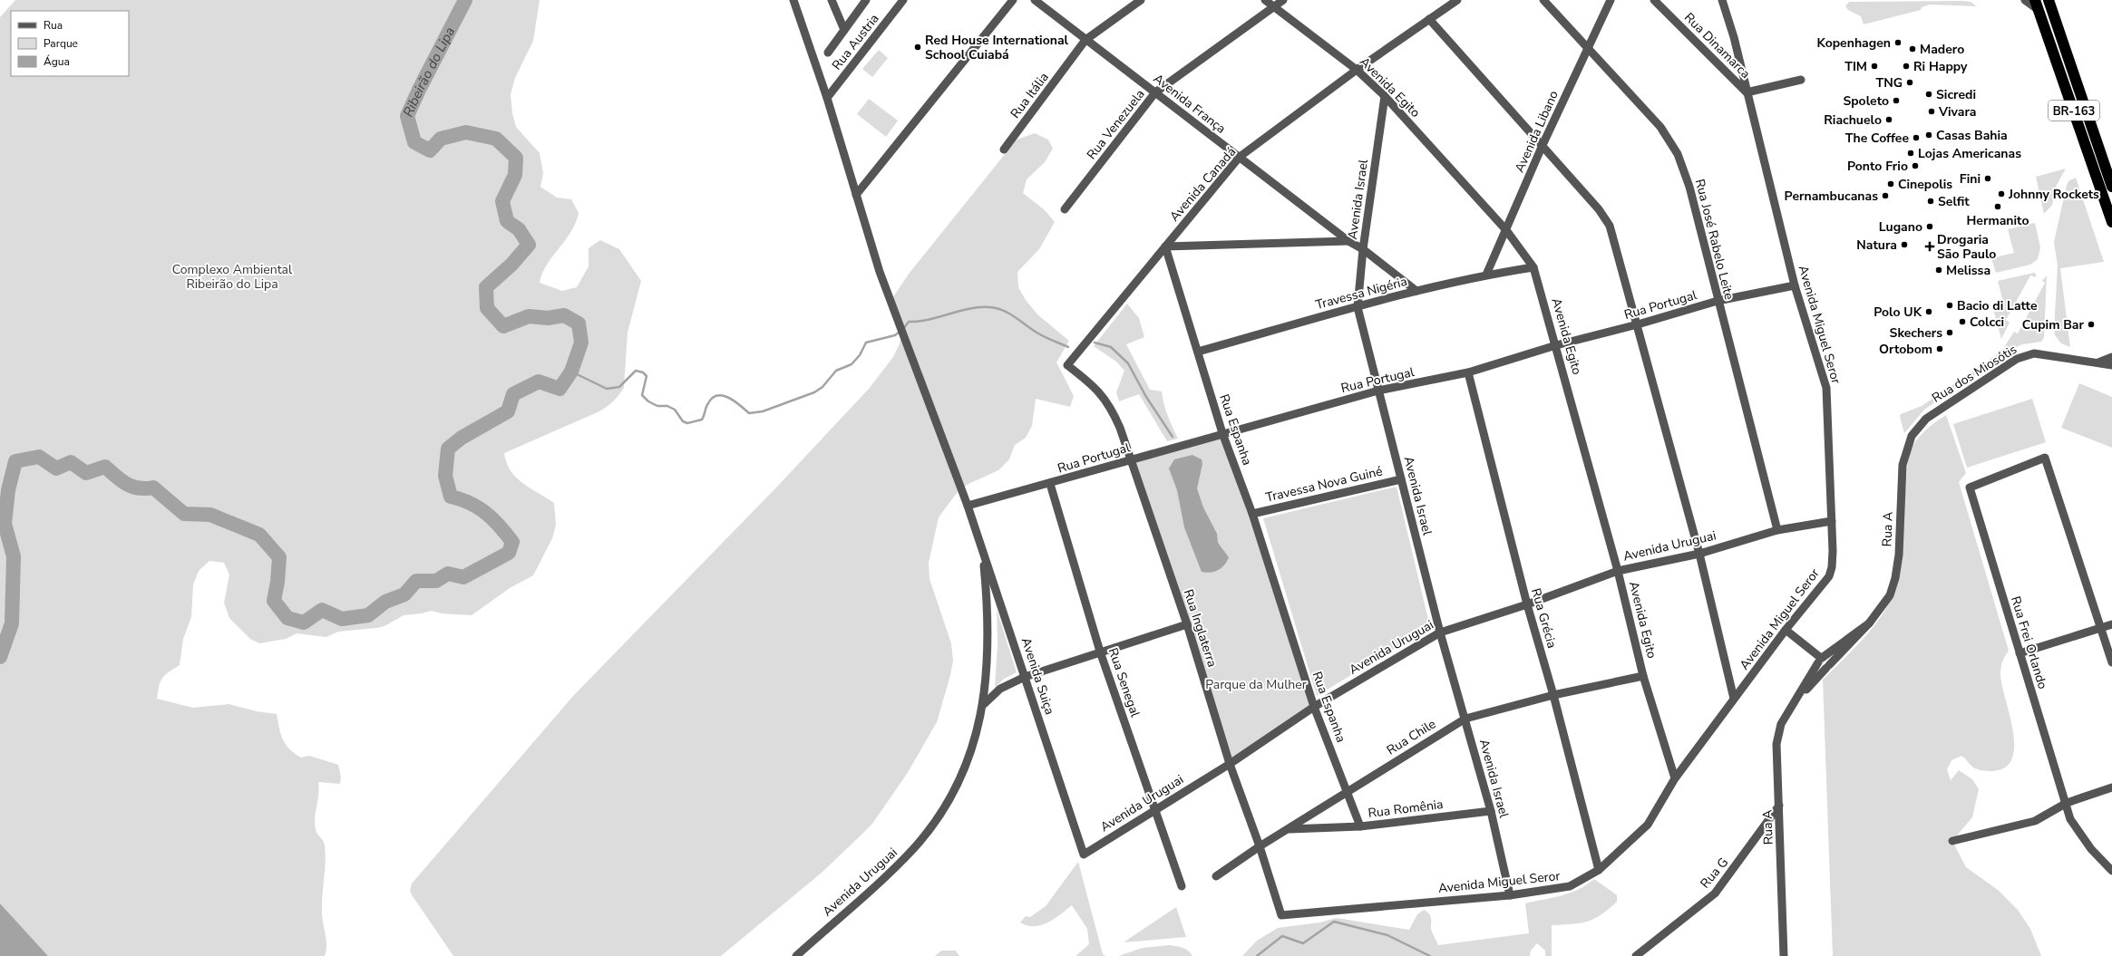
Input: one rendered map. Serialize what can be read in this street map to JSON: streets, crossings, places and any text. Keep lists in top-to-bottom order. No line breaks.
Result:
{"streets":{"highway":["BR-163"],"street":["Rua Austria","Rua Dinamarca","Avenida Egito","Rua Itália","Avenida França","Rua Venezuela","Avenida Libano","Avenida Canadá","Avenida Israel","Rua José Rabelo Leite","Travessa Nigéria","Rua Portugal","Avenida Miguel Seror","Rua dos Miosótis","Rua Espanha","Travessa Nova Guiné","Rua A","Avenida Uruguai","Rua Grécia","Rua Inglaterra","Rua Frei Orlando","Avenida Suiça","Rua Senegal","Rua Chile","Rua Romênia","Rua G"]},"crossings":[["Rua Austria","Avenida Suiça"],["Rua Dinamarca","Avenida Miguel Seror"],["Avenida Egito","Rua Venezuela"],["Avenida Egito","Avenida Libano"],["Avenida Egito","Avenida Canadá"],["Avenida Egito","Avenida Israel"],["Avenida Egito","Travessa Nigéria"],["Avenida Egito","Rua Portugal"],["Avenida Egito","Avenida Miguel Seror"],["Avenida Egito","Avenida Uruguai"],["Avenida Egito","Rua Chile"],["Rua Itália","Avenida França"],["Avenida França","Rua Venezuela"],["Avenida França","Avenida Canadá"],["Avenida França","Avenida Israel"],["Avenida França","Travessa Nigéria"],["Avenida Libano","Rua José Rabelo Leite"],["Avenida Libano","Travessa Nigéria"],["Avenida Canadá","Rua Espanha"],["Avenida Canadá","Rua Inglaterra"],["Avenida Israel","Travessa Nigéria"],["Avenida Israel","Rua Portugal"],["Avenida Israel","Avenida Miguel Seror"],["Avenida Israel","Travessa Nova Guiné"],["Avenida Israel","Avenida Uruguai"],["Avenida Israel","Rua Chile"],["Avenida Israel","Rua Romênia"],["Rua José Rabelo Leite","Rua Portugal"],["Rua José Rabelo Leite","Avenida Uruguai"],["Travessa Nigéria","Rua Espanha"],["Rua Portugal","Avenida Miguel Seror"],["Rua Portugal","Rua Espanha"],["Rua Portugal","Rua Grécia"],["Rua Portugal","Rua Inglaterra"],["Rua Portugal","Avenida Suiça"],["Rua Portugal","Rua Senegal"],["Avenida Miguel Seror","Avenida Uruguai"],["Avenida Miguel Seror","Rua Grécia"],["Avenida Miguel Seror","Rua Inglaterra"],["Rua dos Miosótis","Rua A"],["Rua Espanha","Travessa Nova Guiné"],["Rua Espanha","Avenida Uruguai"],["Rua Espanha","Rua Chile"],["Rua Espanha","Rua Romênia"],["Rua A","Rua G"],["Avenida Uruguai","Rua Grécia"],["Avenida Uruguai","Rua Inglaterra"],["Avenida Uruguai","Avenida Suiça"],["Avenida Uruguai","Rua Senegal"],["Rua Grécia","Rua Chile"],["Rua Inglaterra","Rua Chile"],["Rua Chile","Rua Romênia"]],"water":["Ribeirão do Lipa"],"parks":["Complexo Ambiental Ribeirão do Lipa","Parque da Mulher"],"places":{"other":["Kopenhagen","Red House International School Cuiabá","Madero","TIM","Ri Happy","TNG","Sicredi","Spoleto","Vivara","Riachuelo","Casas Bahia","The Coffee","Lojas Americanas","Ponto Frio","Fini","Cinepolis","Johnny Rockets","Pernambucanas","Selfit","Hermanito","Lugano","Natura","Melissa","Bacio di Latte","Polo UK","Colcci","Cupim Bar","Skechers","Ortobom"],"health":["Drogaria São Paulo"]},"legend":["Rua","Parque","Água"]}
